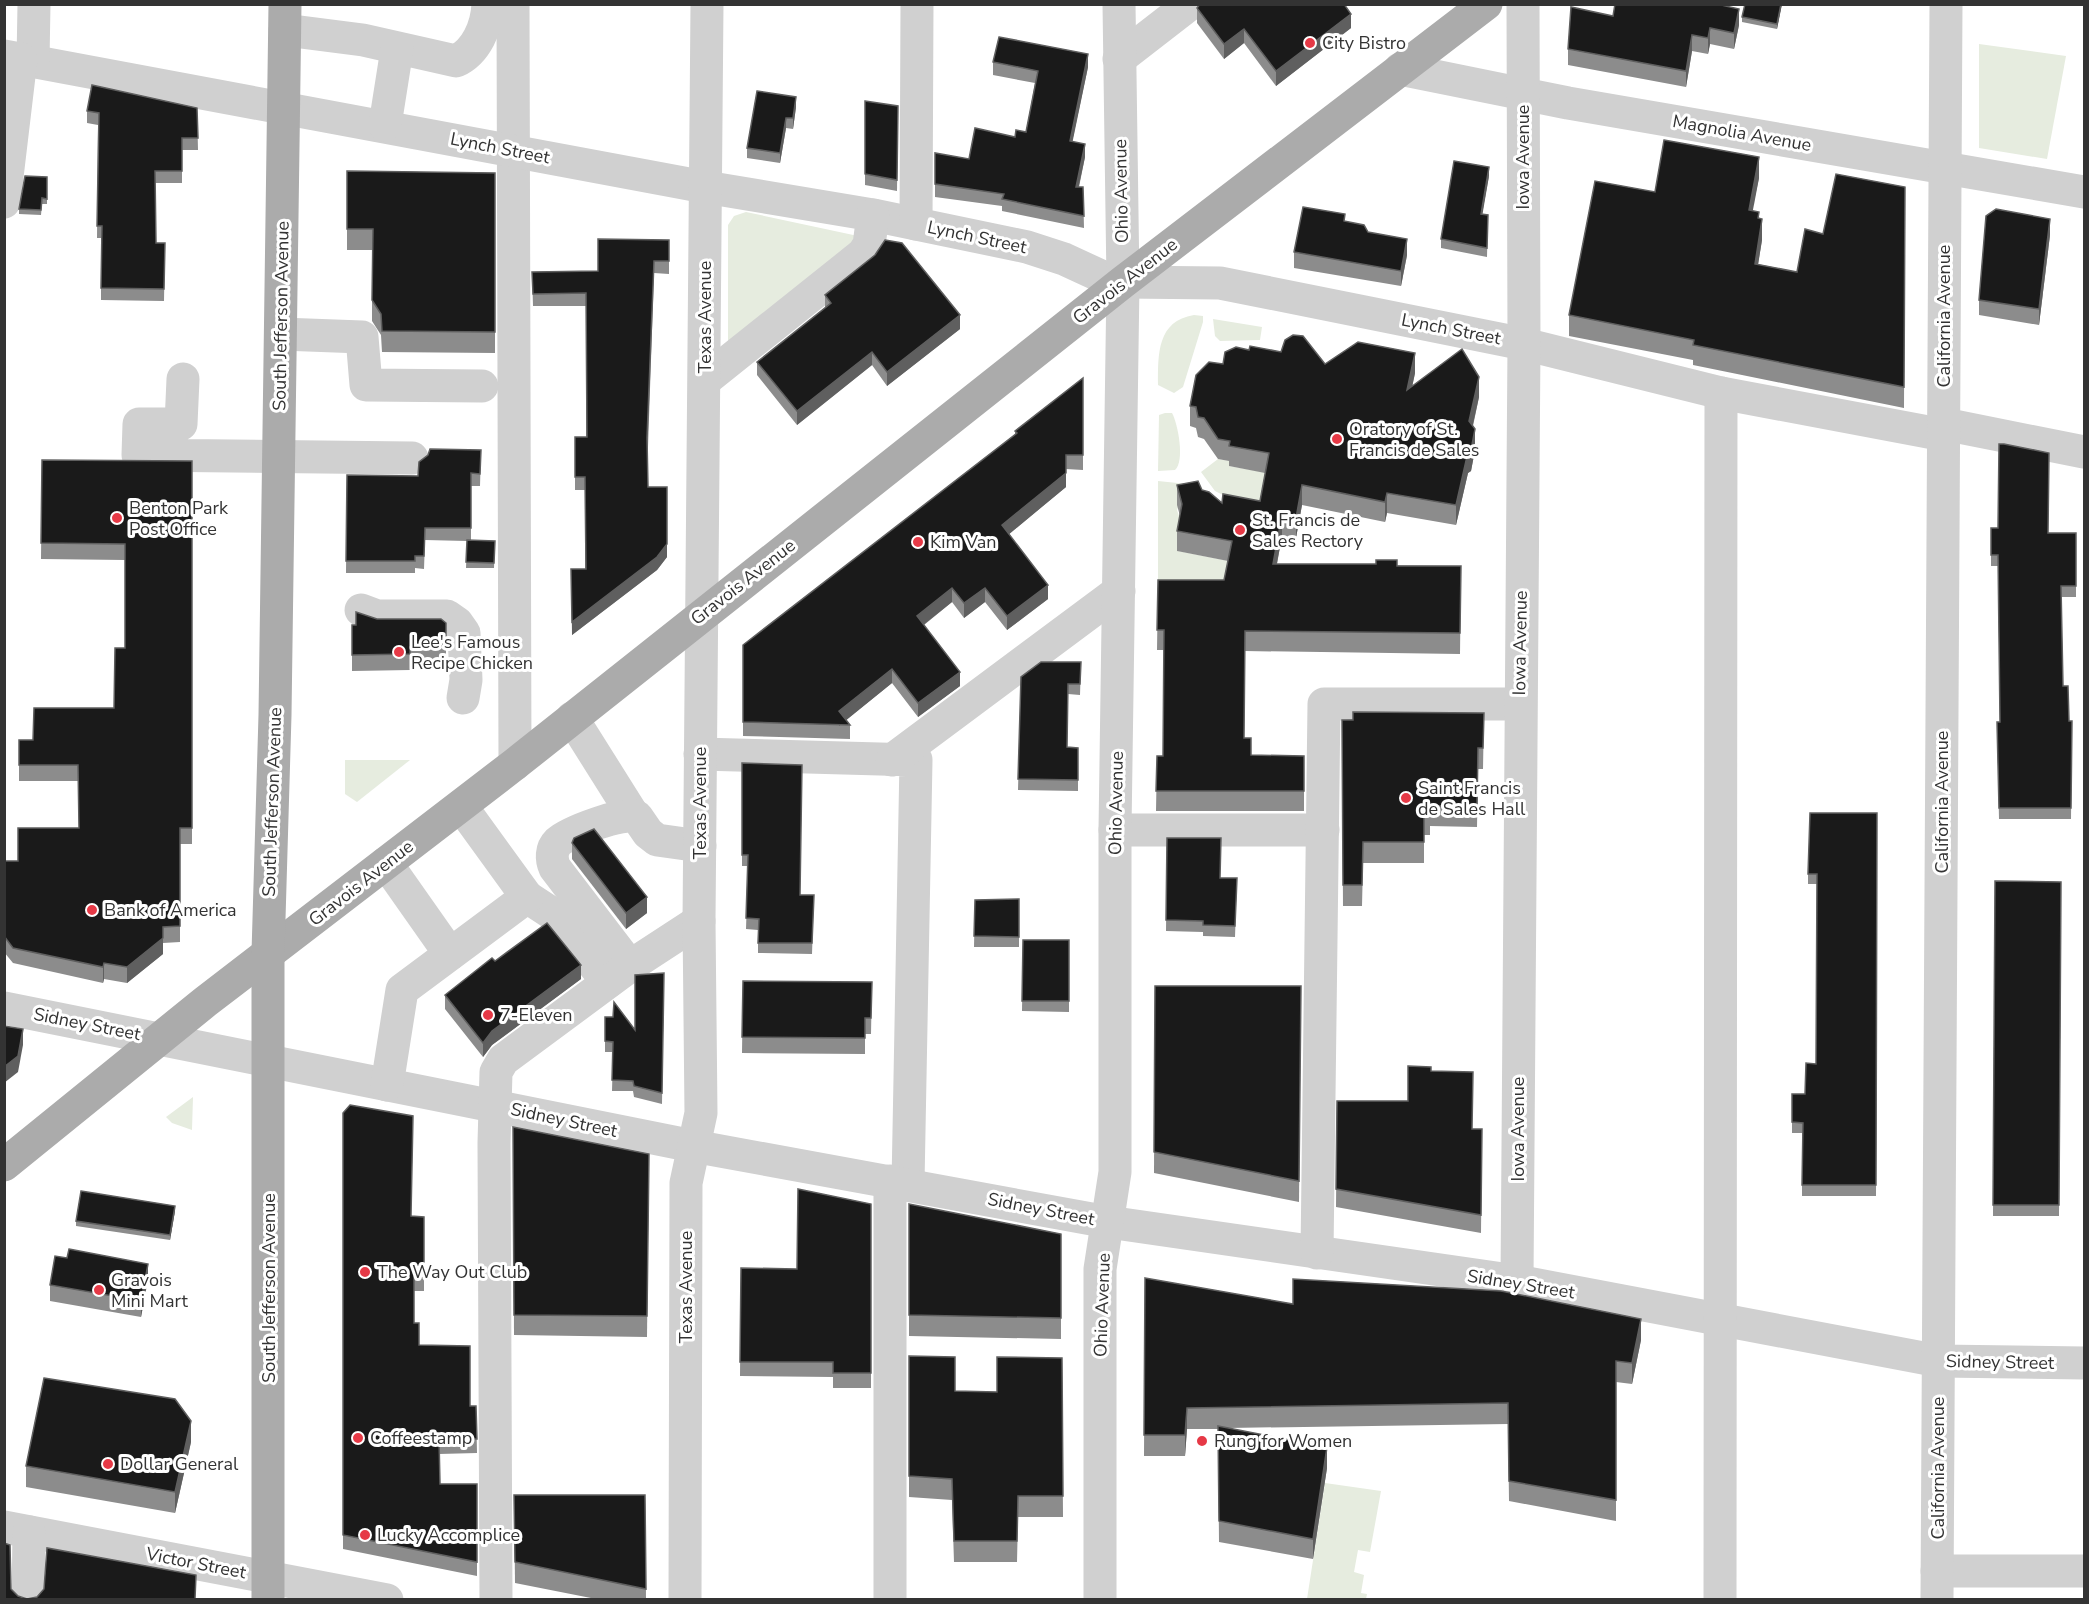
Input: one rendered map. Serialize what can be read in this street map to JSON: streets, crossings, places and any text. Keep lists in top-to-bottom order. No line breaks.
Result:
{"streets":{"main road":["Gravois Avenue","South Jefferson Avenue"],"street":["Magnolia Avenue","Lynch Street","Iowa Avenue","Ohio Avenue","California Avenue","Texas Avenue","Sidney Street","Victor Street"]},"crossings":[["Magnolia Avenue","Iowa Avenue"],["Magnolia Avenue","Gravois Avenue"],["Magnolia Avenue","California Avenue"],["Lynch Street","Iowa Avenue"],["Lynch Street","Ohio Avenue"],["Lynch Street","Gravois Avenue"],["Lynch Street","South Jefferson Avenue"],["Lynch Street","California Avenue"],["Lynch Street","Texas Avenue"],["Iowa Avenue","Sidney Street"],["Ohio Avenue","Gravois Avenue"],["Ohio Avenue","Sidney Street"],["Gravois Avenue","South Jefferson Avenue"],["Gravois Avenue","Texas Avenue"],["Gravois Avenue","Sidney Street"],["South Jefferson Avenue","Sidney Street"],["South Jefferson Avenue","Victor Street"],["California Avenue","Sidney Street"],["Texas Avenue","Sidney Street"]],"places":["City Bistro","Oratory of St. Francis de Sales","Benton Park Post Office","St. Francis de Sales Rectory","Kim Van","Lee's Famous Recipe Chicken","Saint Francis de Sales Hall","Bank of America","7-Eleven","The Way Out Club","Gravois Mini Mart","Coffeestamp","Rung for Women","Dollar General","Lucky Accomplice"]}
